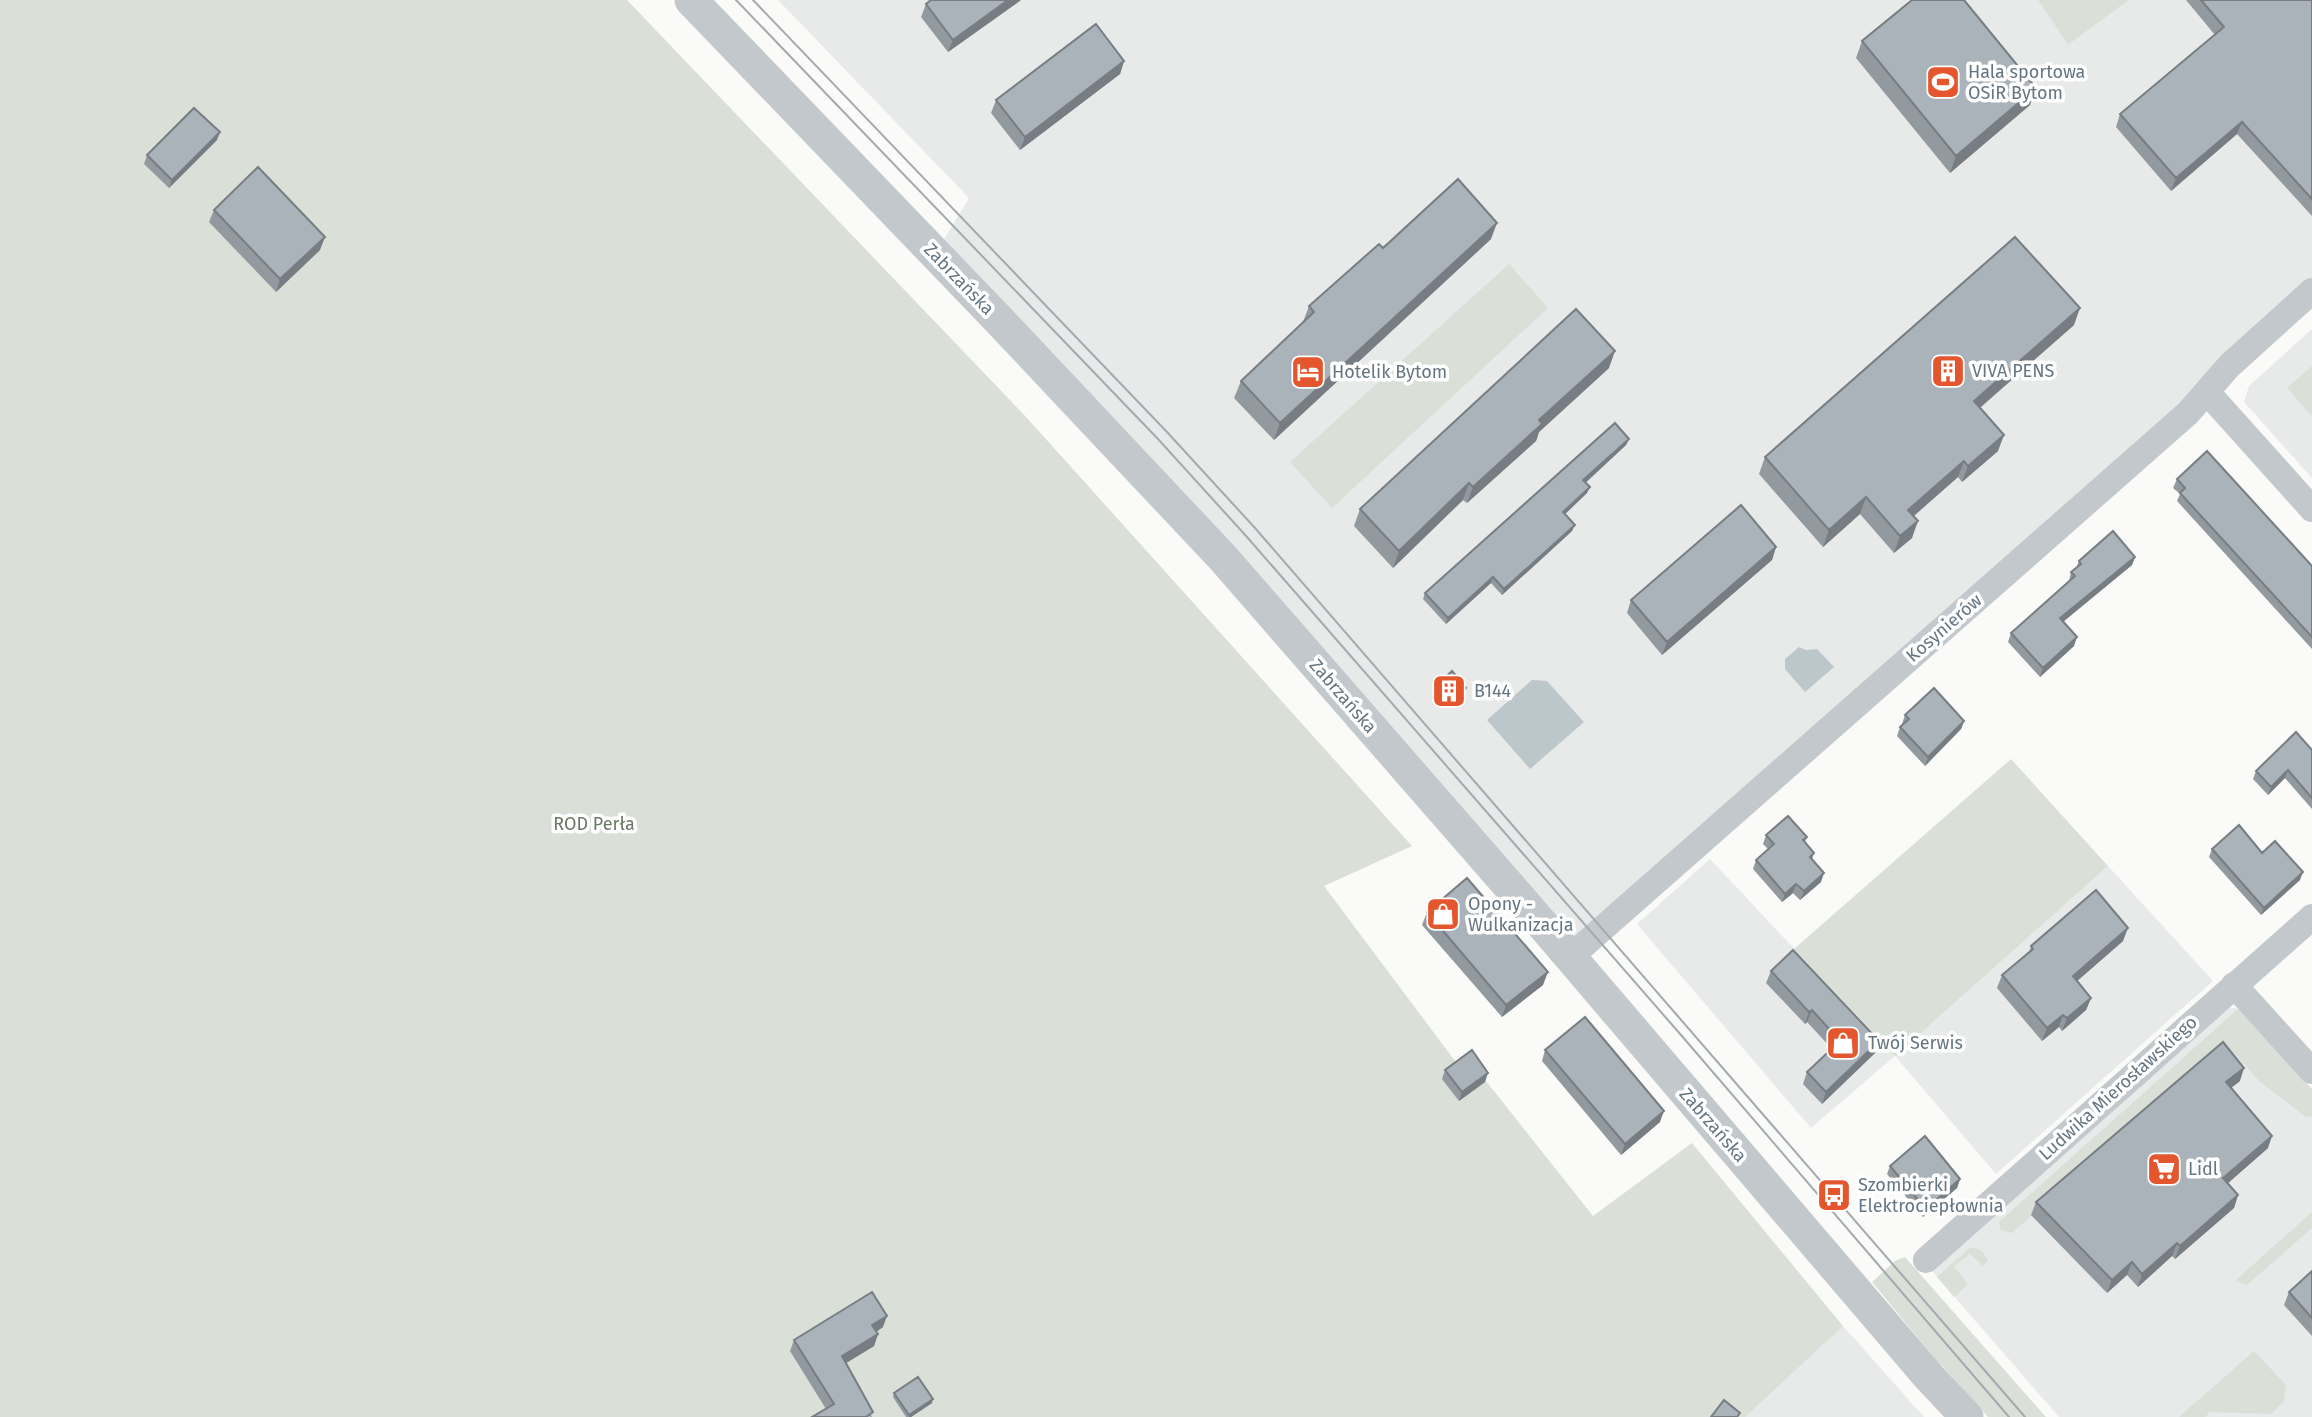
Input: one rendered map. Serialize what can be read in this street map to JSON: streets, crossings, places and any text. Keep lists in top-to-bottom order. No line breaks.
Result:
{"streets":{"street":["Zabrzańska","Kosynierów","Ludwika Mierosławskiego"]},"crossings":[["Zabrzańska","Kosynierów"]],"parks":["ROD Perła"],"places":{"sports":["Hala sportowa OSiR Bytom"],"building":["VIVA PENS","B144"],"hotel":["Hotelik Bytom"],"shop":["Opony - Wulkanizacja","Twój Serwis"],"supermarket":["Lidl"],"bus stop":["Szombierki Elektrociepłownia"]}}
